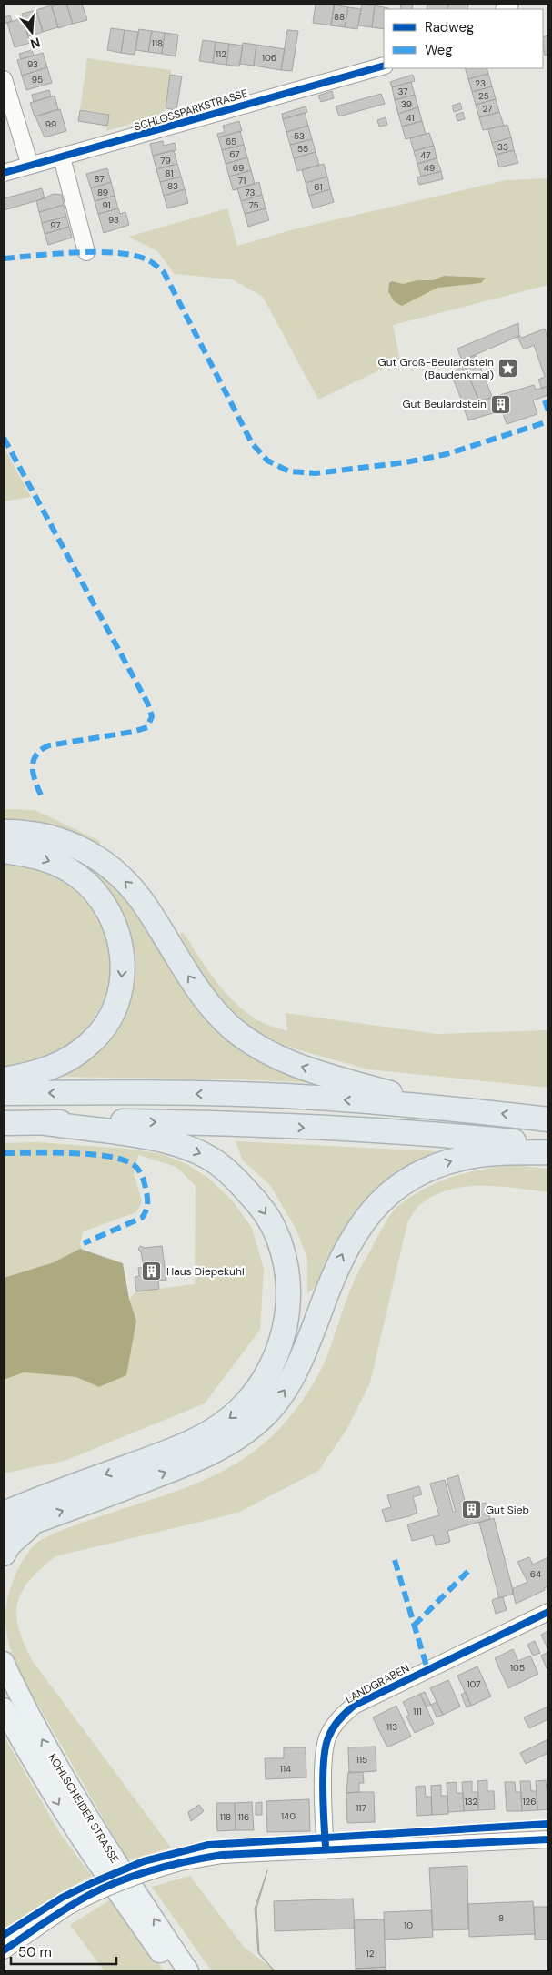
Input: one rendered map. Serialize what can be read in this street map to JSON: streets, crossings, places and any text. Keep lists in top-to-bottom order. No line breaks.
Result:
{"streets":{"main road":["KOHLSCHEIDER STRASSE"],"street":["SCHLOSSPARKSTRASSE","LANDGRABEN"]},"places":{"place":["Gut Groß-Beulardstein (Baudenkmal)"],"building":["Gut Beulardstein","Haus Diepekuhl","Gut Sieb"]},"house_numbers":["88","118","112","106","93","95","23","37","25","39","27","41","99","53","65","33","55","67","47","79","69","49","81","87","71","83","61","89","73","91","75","93","97","64","105","107","111","113","115","114","132","126","117","140","118","116","8","10","12"],"legend":["Radweg","Weg"],"scale_bar":"50 m","north":"bottom"}
